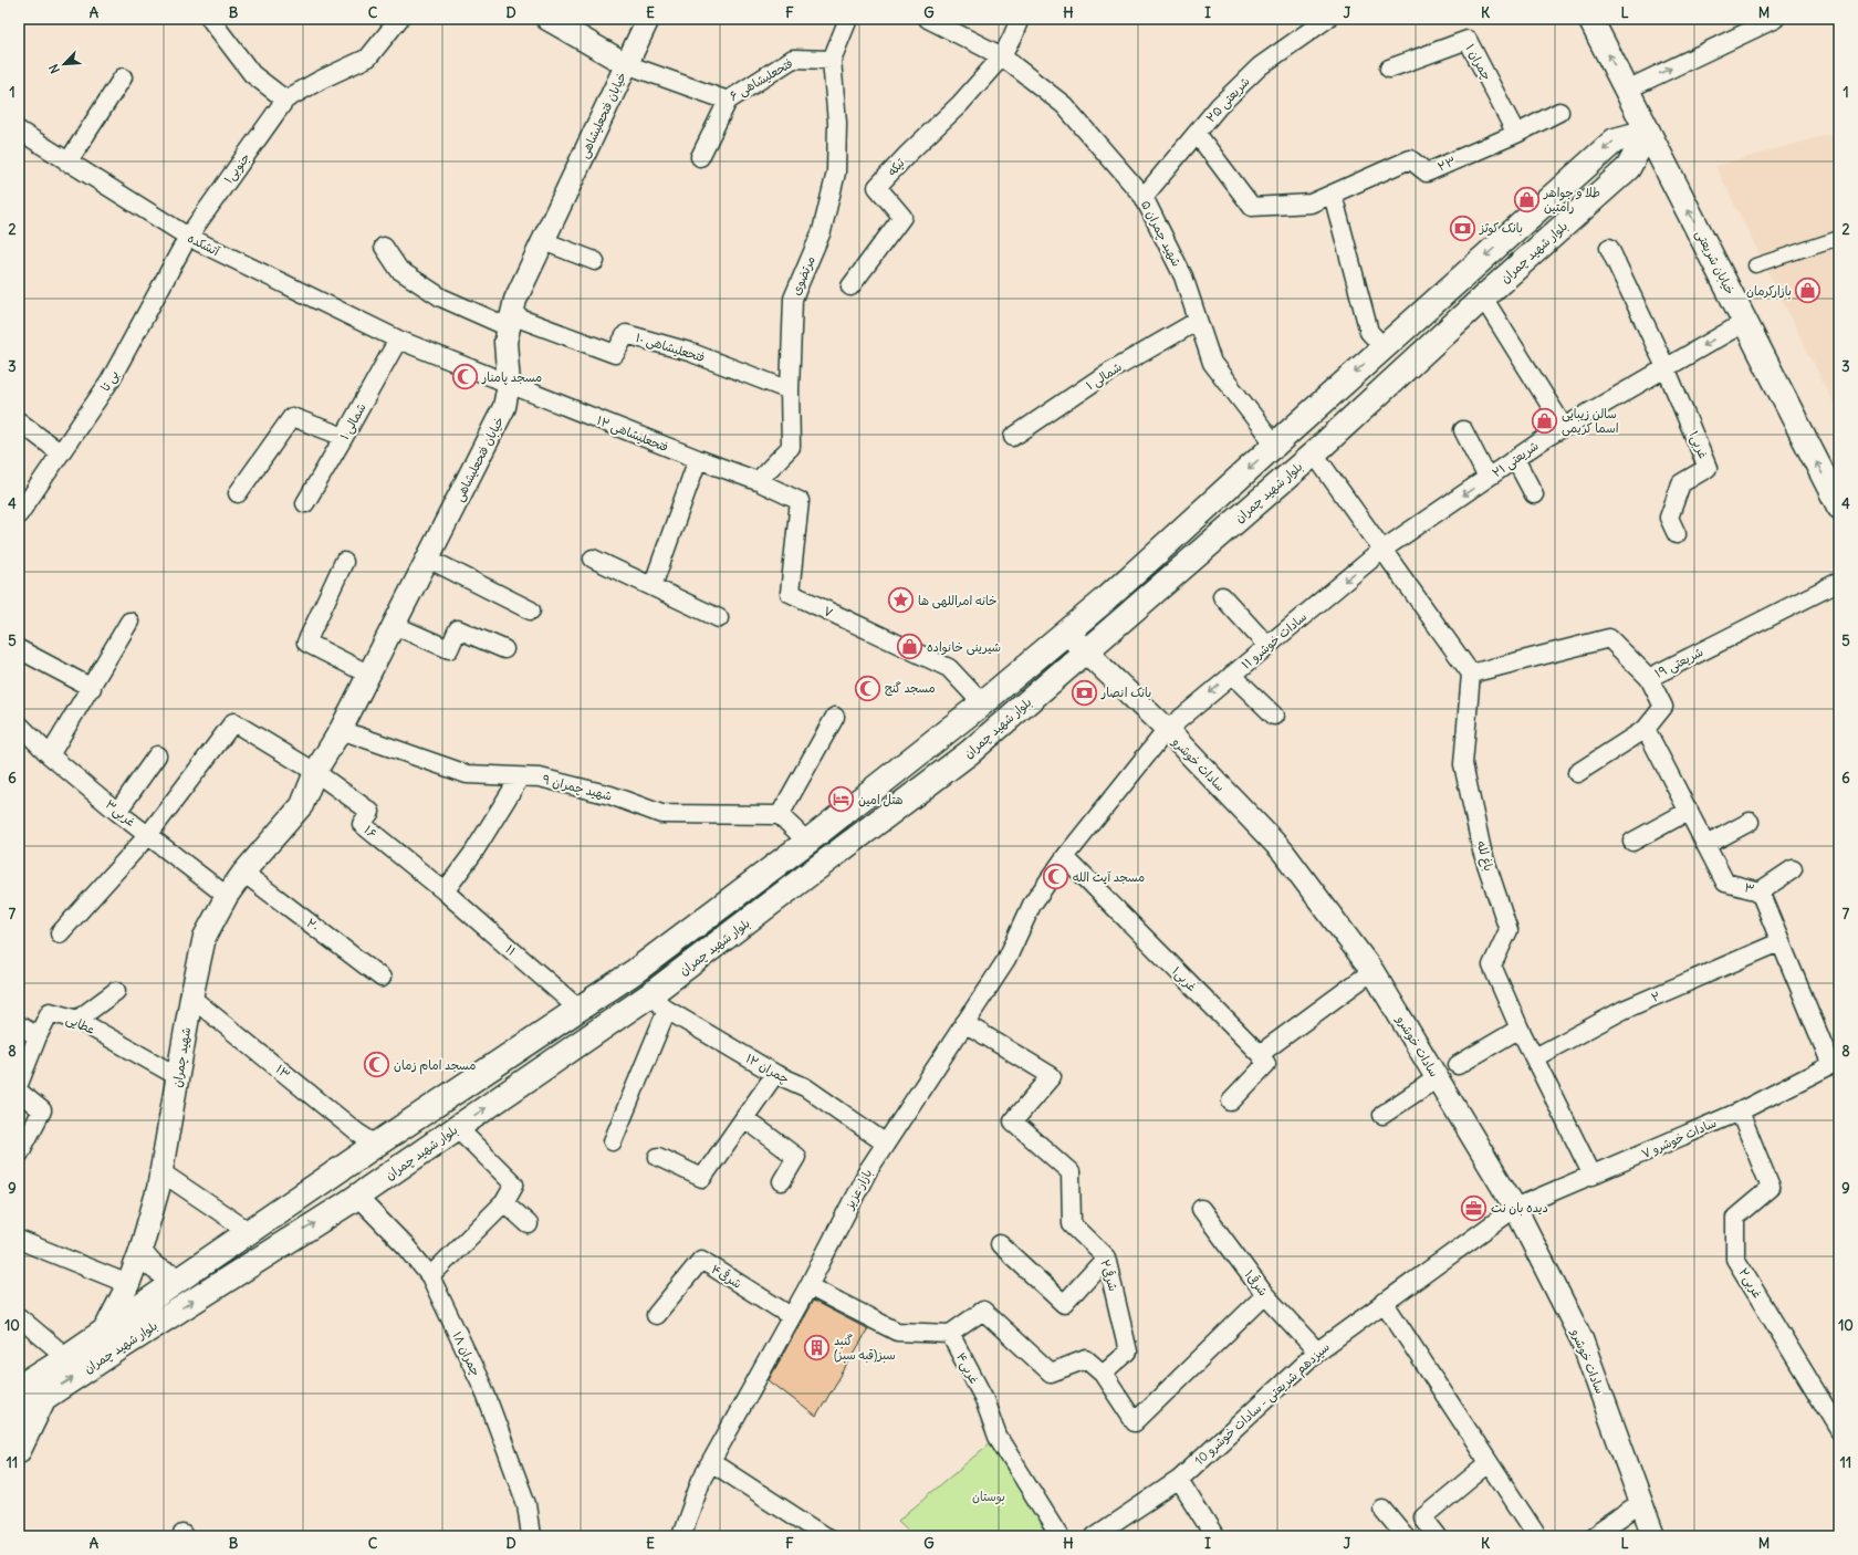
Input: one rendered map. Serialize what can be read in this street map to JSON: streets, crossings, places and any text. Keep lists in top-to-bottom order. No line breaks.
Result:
{"streets":{"main road":["بلوار شهید چمران","خیابان شریعتی"],"street":["چمران ۱","فتحعلیشاهی ۶","شریعتی ۲۵","خیابان فتحعلیشاهی","۲۳","تیکه","جنوبی۱","شهید چمران ۵","آتشکده","مرتضوی","فتحعلیشاهی ۱۰","شمالی ۱","بی تا","۱ شمالی","فتحعلیشاهی ۱۲","غربی۱","شریعتی ۲۱","۷","سادات خوشرو ۱۱","شریعتی ۱۹","سادات خوشرو","شهید چمران ۹","غربی۳","۱۶","باغ لله","۳","۲۰","۱۱","۲","عطایی","شهید چمران","چمران ۱۲","۱۳","سادات خوشرو ۷","بازار عزیز","شرقی۲","شرقی۴","شرقی۱","غربی۲","چمران ۱۸","غربی۴","سیزدهم شریعتی - سادات خوشرو 10"]},"crossings":[["چمران ۱","۲۳"],["فتحعلیشاهی ۶","خیابان فتحعلیشاهی"],["فتحعلیشاهی ۶","مرتضوی"],["شریعتی ۲۵","۲۳"],["شریعتی ۲۵","شهید چمران ۵"],["خیابان فتحعلیشاهی","آتشکده"],["خیابان فتحعلیشاهی","فتحعلیشاهی ۱۰"],["خیابان فتحعلیشاهی","فتحعلیشاهی ۱۲"],["خیابان فتحعلیشاهی","شهید چمران ۹"],["خیابان فتحعلیشاهی","۱۶"],["خیابان فتحعلیشاهی","۲۰"],["خیابان فتحعلیشاهی","شهید چمران"],["تیکه","شهید چمران ۵"],["جنوبی۱","آتشکده"],["جنوبی۱","بی تا"],["شهید چمران ۵","بلوار شهید چمران"],["شهید چمران ۵","شمالی ۱"],["آتشکده","بی تا"],["آتشکده","۱ شمالی"],["آتشکده","فتحعلیشاهی ۱۲"],["بلوار شهید چمران","خیابان شریعتی"],["بلوار شهید چمران","۷"],["بلوار شهید چمران","سادات خوشرو"],["بلوار شهید چمران","۱۱"],["بلوار شهید چمران","شهید چمران"],["بلوار شهید چمران","چمران ۱۲"],["بلوار شهید چمران","۱۳"],["بلوار شهید چمران","چمران ۱۸"],["خیابان شریعتی","شریعتی ۲۱"],["مرتضوی","فتحعلیشاهی ۱۰"],["مرتضوی","فتحعلیشاهی ۱۲"],["مرتضوی","۷"],["فتحعلیشاهی ۱۲","۷"],["غربی۱","شریعتی ۲۱"],["غربی۱","سادات خوشرو ۱۱"],["غربی۱","بازار عزیز"],["شریعتی ۲۱","سادات خوشرو ۱۱"],["سادات خوشرو ۱۱","سادات خوشرو"],["سادات خوشرو ۱۱","بازار عزیز"],["شریعتی ۱۹","باغ لله"],["سادات خوشرو","سادات خوشرو ۷"],["سادات خوشرو","سیزدهم شریعتی - سادات خوشرو 10"],["غربی۳","شهید چمران"],["۱۶","۱۱"],["۳","۲"],["۳","سادات خوشرو ۷"],["۲۰","شهید چمران"],["عطایی","شهید چمران"],["شهید چمران","۱۳"],["چمران ۱۲","بازار عزیز"],["سادات خوشرو ۷","غربی۲"],["سادات خوشرو ۷","سیزدهم شریعتی - سادات خوشرو 10"],["بازار عزیز","شرقی۲"],["بازار عزیز","شرقی۴"],["شرقی۱","سیزدهم شریعتی - سادات خوشرو 10"]],"one_way":["خیابان شریعتی","شریعتی ۲۱","سادات خوشرو ۱۱"],"parks":["بوستان"],"places":{"shop":["طلا و جواهر رامتین","بازارکرمان","سالن زیبایی اسما کریمی","شیرینی خانواده"],"bank":["بانک کوثز","بانک انصار"],"mosque":["مسجد پامنار","مسجد گنج","مسجد آیت الله","مسجد امام زمان"],"place":["خانه امراللهی ها"],"hotel":["هتل امین"],"office":["دیده بان نت"],"building":["گنبد سبز(قبه سبز)"]},"north":"bottom left","grid":{"columns":["A","B","C","D","E","F","G","H","I","J","K","L","M"],"rows":["1","2","3","4","5","6","7","8","9","10","11"]}}
